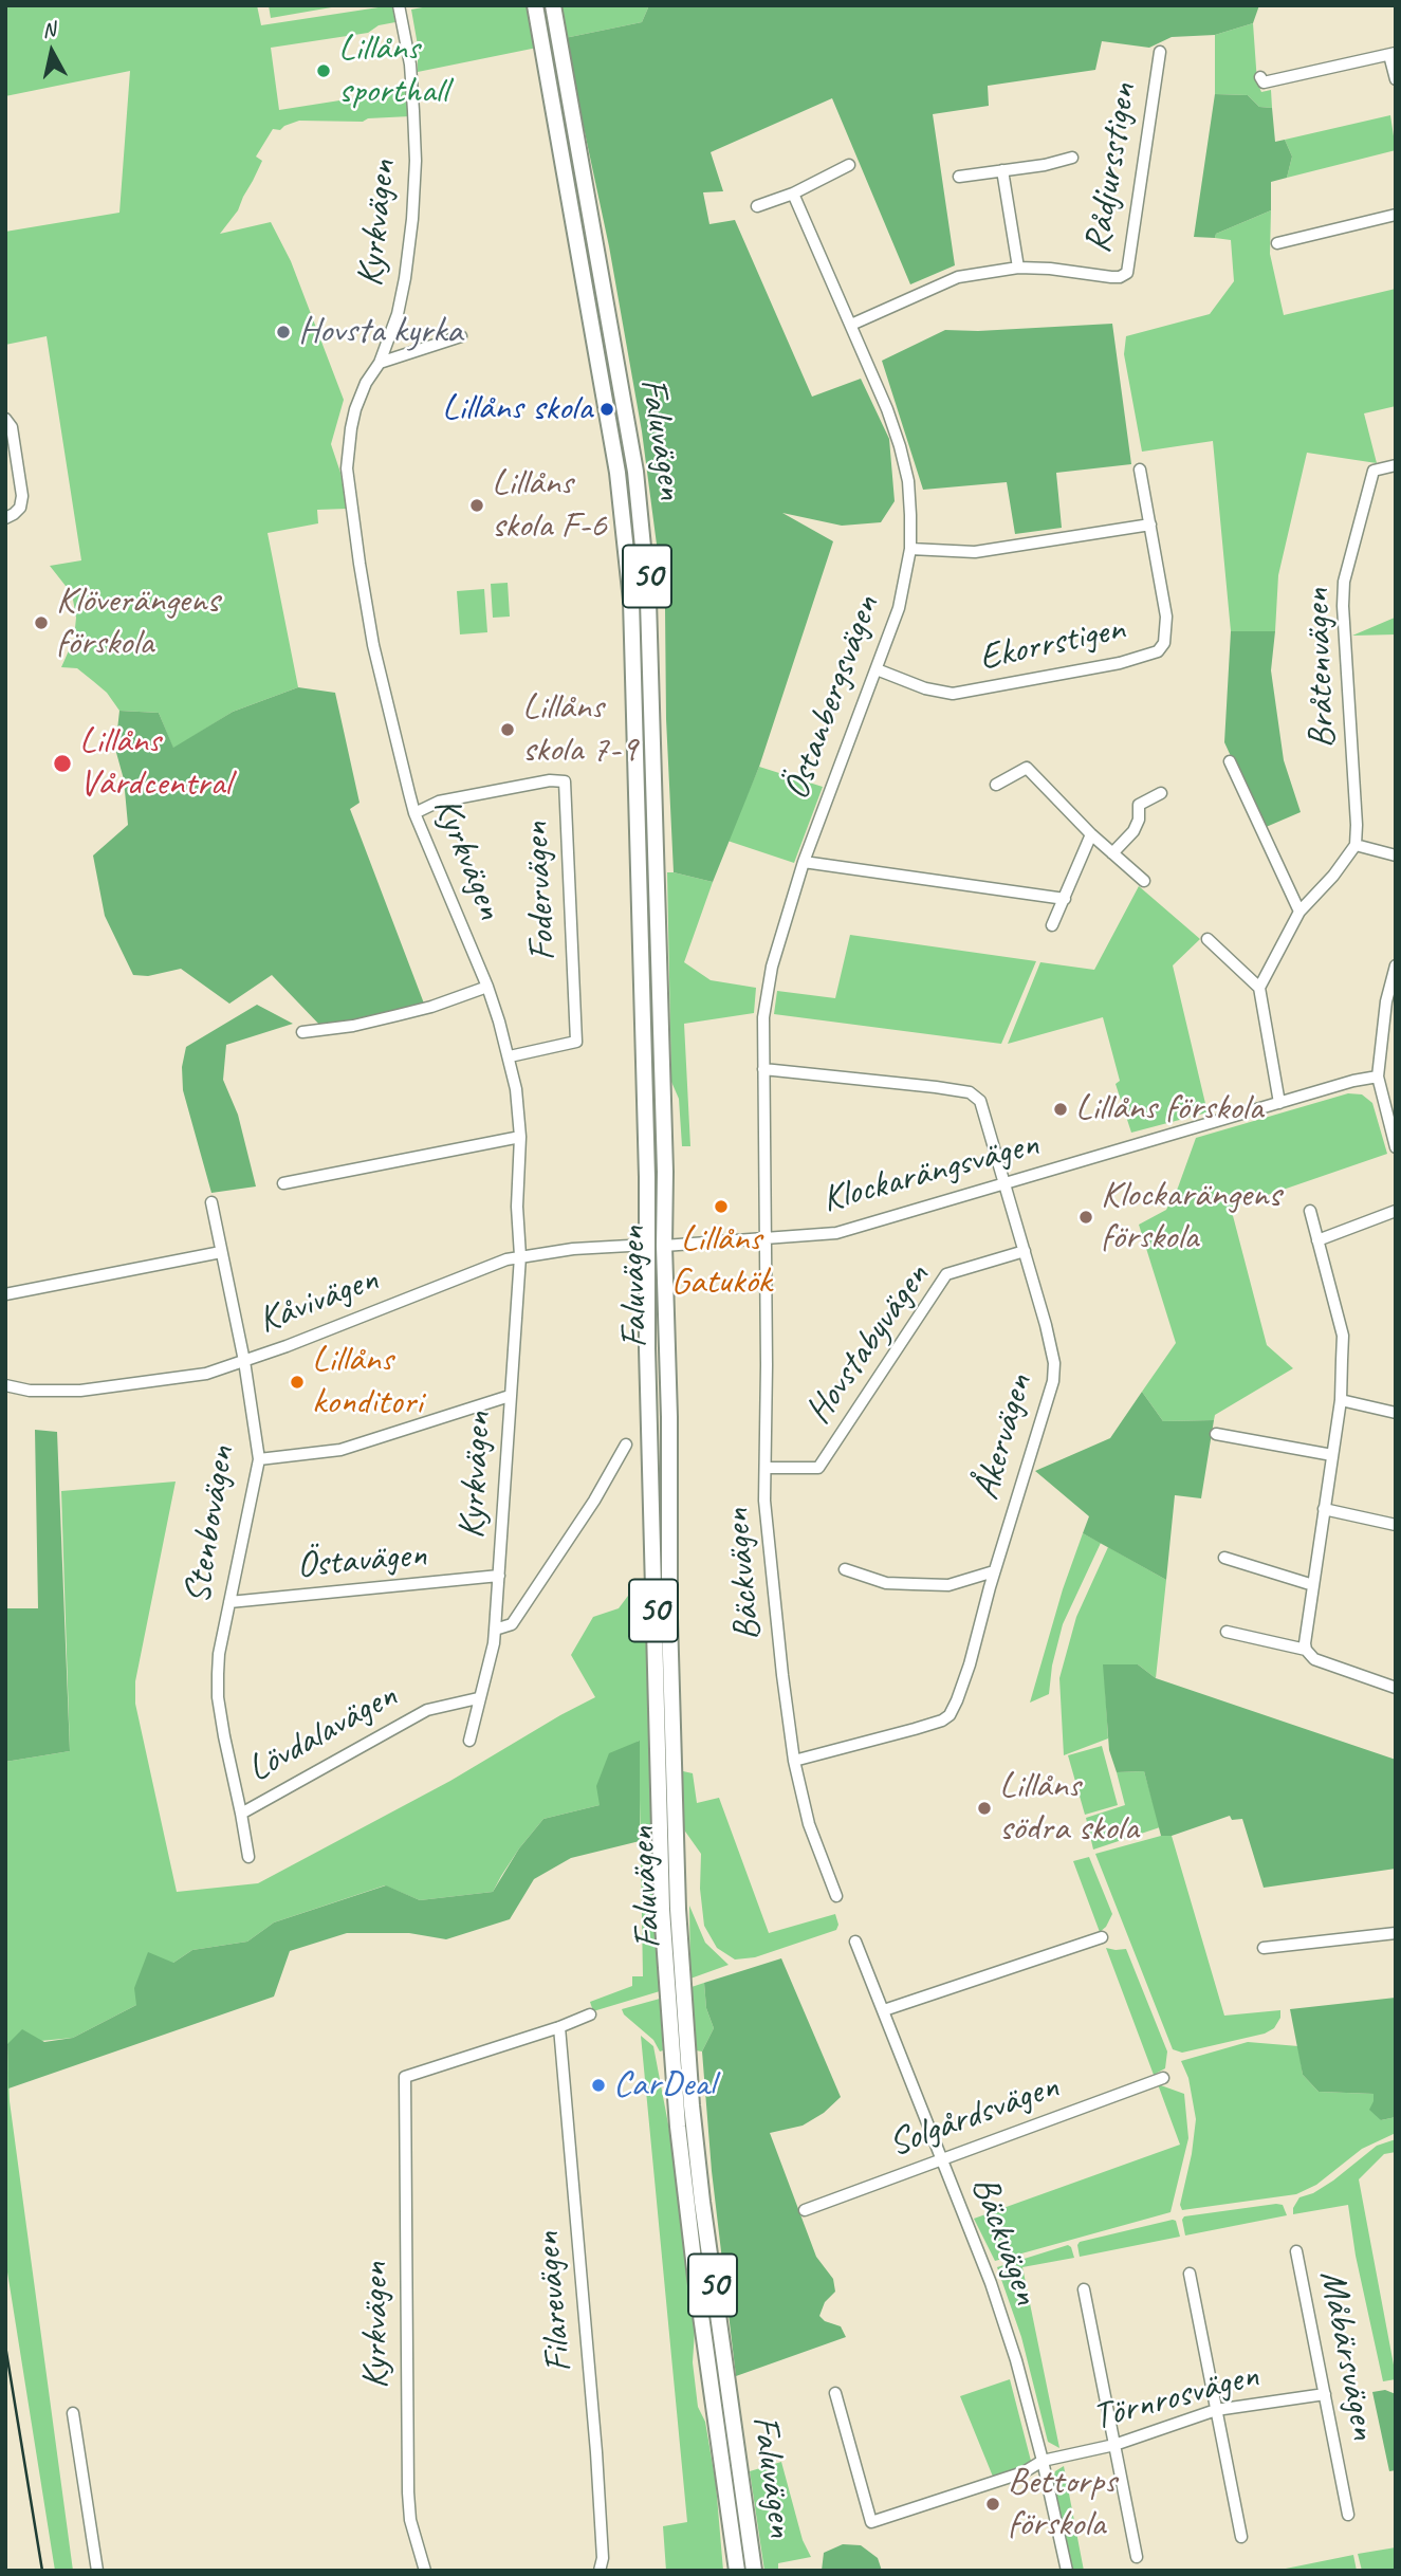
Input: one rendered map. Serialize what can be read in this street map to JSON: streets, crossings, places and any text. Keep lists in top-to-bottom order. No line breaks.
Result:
{"streets":{"highway":["Faluvägen","50"],"street":["Rådjursstigen","Kyrkvägen","Ekorrstigen","Bråtenvägen","Östanbergsvägen","Fodervägen","Klockarängsvägen","Kåvivägen","Hovstabyvägen","Åkervägen","Stenbovägen","Östavägen","Bäckvägen","Lövdalavägen","Solgårdsvägen","Filarevägen","Måbärsvägen","Törnrosvägen"]},"crossings":[["Rådjursstigen","Östanbergsvägen"],["Kyrkvägen","Fodervägen"],["Kyrkvägen","Kåvivägen"],["Kyrkvägen","Östavägen"],["Kyrkvägen","Lövdalavägen"],["Kyrkvägen","Filarevägen"],["Faluvägen","Klockarängsvägen"],["Faluvägen","Kåvivägen"],["Ekorrstigen","Östanbergsvägen"],["Östanbergsvägen","Klockarängsvägen"],["Östanbergsvägen","Åkervägen"],["Östanbergsvägen","Bäckvägen"],["Klockarängsvägen","Kåvivägen"],["Klockarängsvägen","Åkervägen"],["Klockarängsvägen","Bäckvägen"],["Kåvivägen","Stenbovägen"],["Hovstabyvägen","Åkervägen"],["Hovstabyvägen","Bäckvägen"],["Åkervägen","Bäckvägen"],["Stenbovägen","Östavägen"],["Stenbovägen","Lövdalavägen"],["Bäckvägen","Solgårdsvägen"],["Bäckvägen","Törnrosvägen"],["Måbärsvägen","Törnrosvägen"]],"places":["Lillåns sporthall","Hovsta kyrka","Lillåns skola","Lillåns skola F-6","Klöverängens förskola","Lillåns skola 7-9","Lillåns Vårdcentral","Lillåns förskola","Lillåns Gatukök","Klockarängens förskola","Lillåns konditori","Lillåns södra skola","CarDeal","Bettorps förskola"],"north":"top"}
